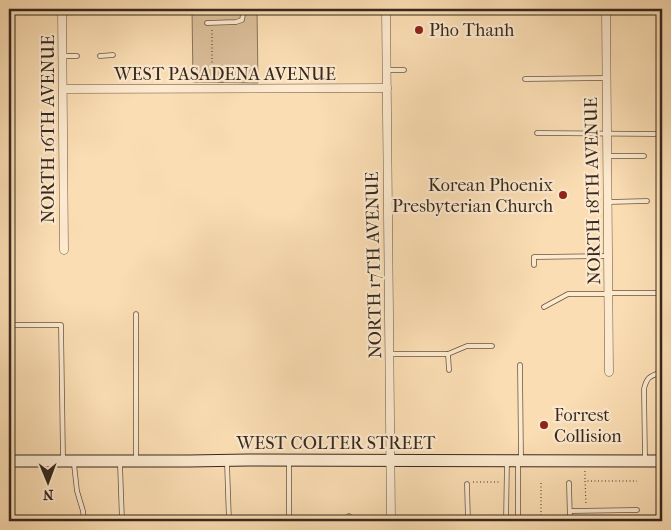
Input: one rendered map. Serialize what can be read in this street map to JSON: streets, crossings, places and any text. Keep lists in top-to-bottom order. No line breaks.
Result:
{"streets":{"street":["WEST PASADENA AVENUE","NORTH 16TH AVENUE","NORTH 18TH AVENUE","NORTH 17TH AVENUE","WEST COLTER STREET"]},"crossings":[["WEST PASADENA AVENUE","NORTH 16TH AVENUE"],["WEST PASADENA AVENUE","NORTH 17TH AVENUE"],["NORTH 17TH AVENUE","WEST COLTER STREET"]],"places":["Pho Thanh","Korean Phoenix Presbyterian Church","Forrest Collision"],"north":"bottom"}
